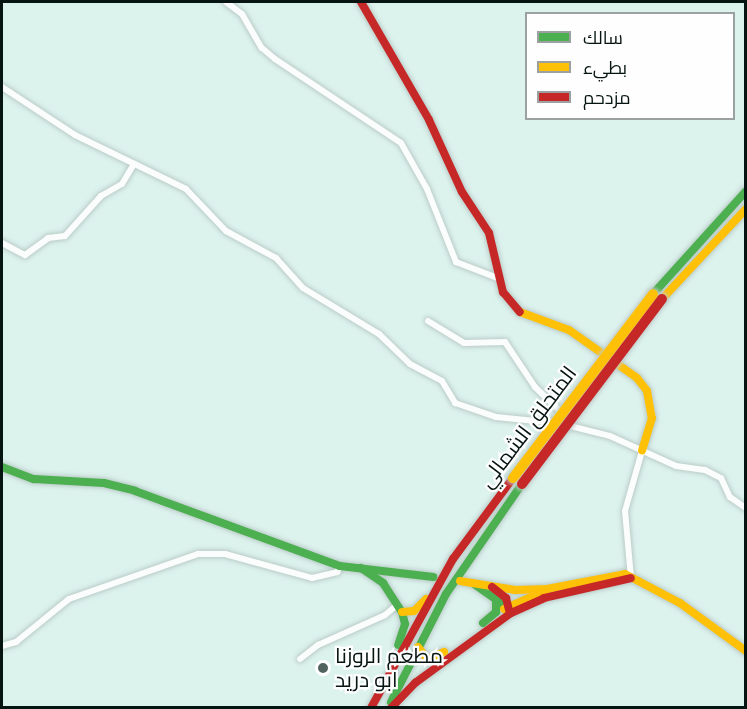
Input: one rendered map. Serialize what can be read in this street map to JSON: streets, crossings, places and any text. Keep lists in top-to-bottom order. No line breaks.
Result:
{"streets":{"main road":["المتحلق الشمالي"]},"places":["مطعم الروزنا ابو دريد"],"legend":["سالك","بطيء","مزدحم"]}
